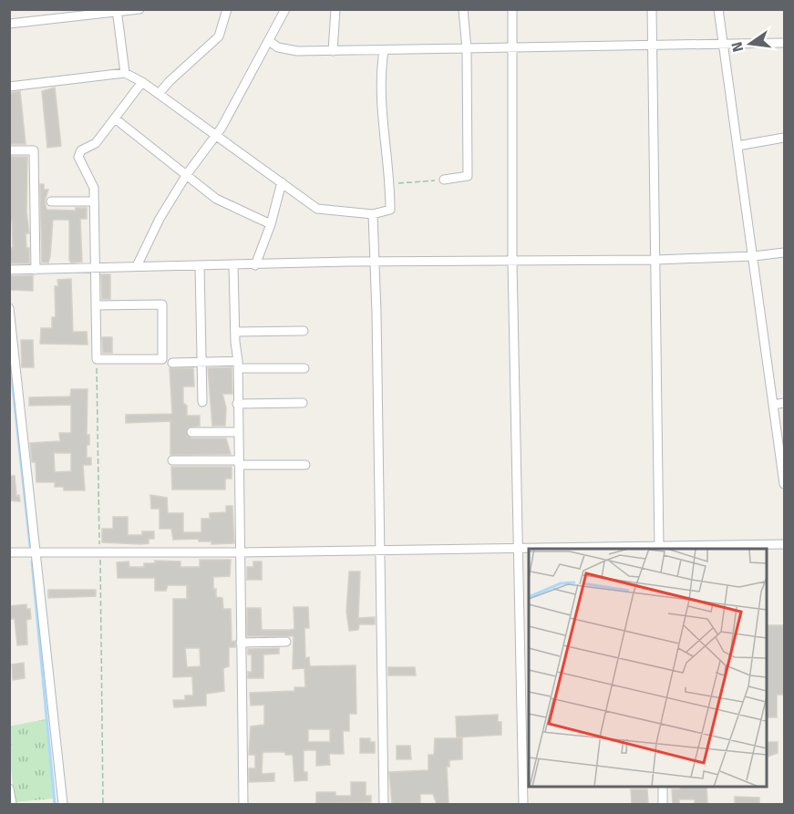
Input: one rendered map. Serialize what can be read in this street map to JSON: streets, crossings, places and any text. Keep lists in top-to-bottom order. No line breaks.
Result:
{"north":"left"}
